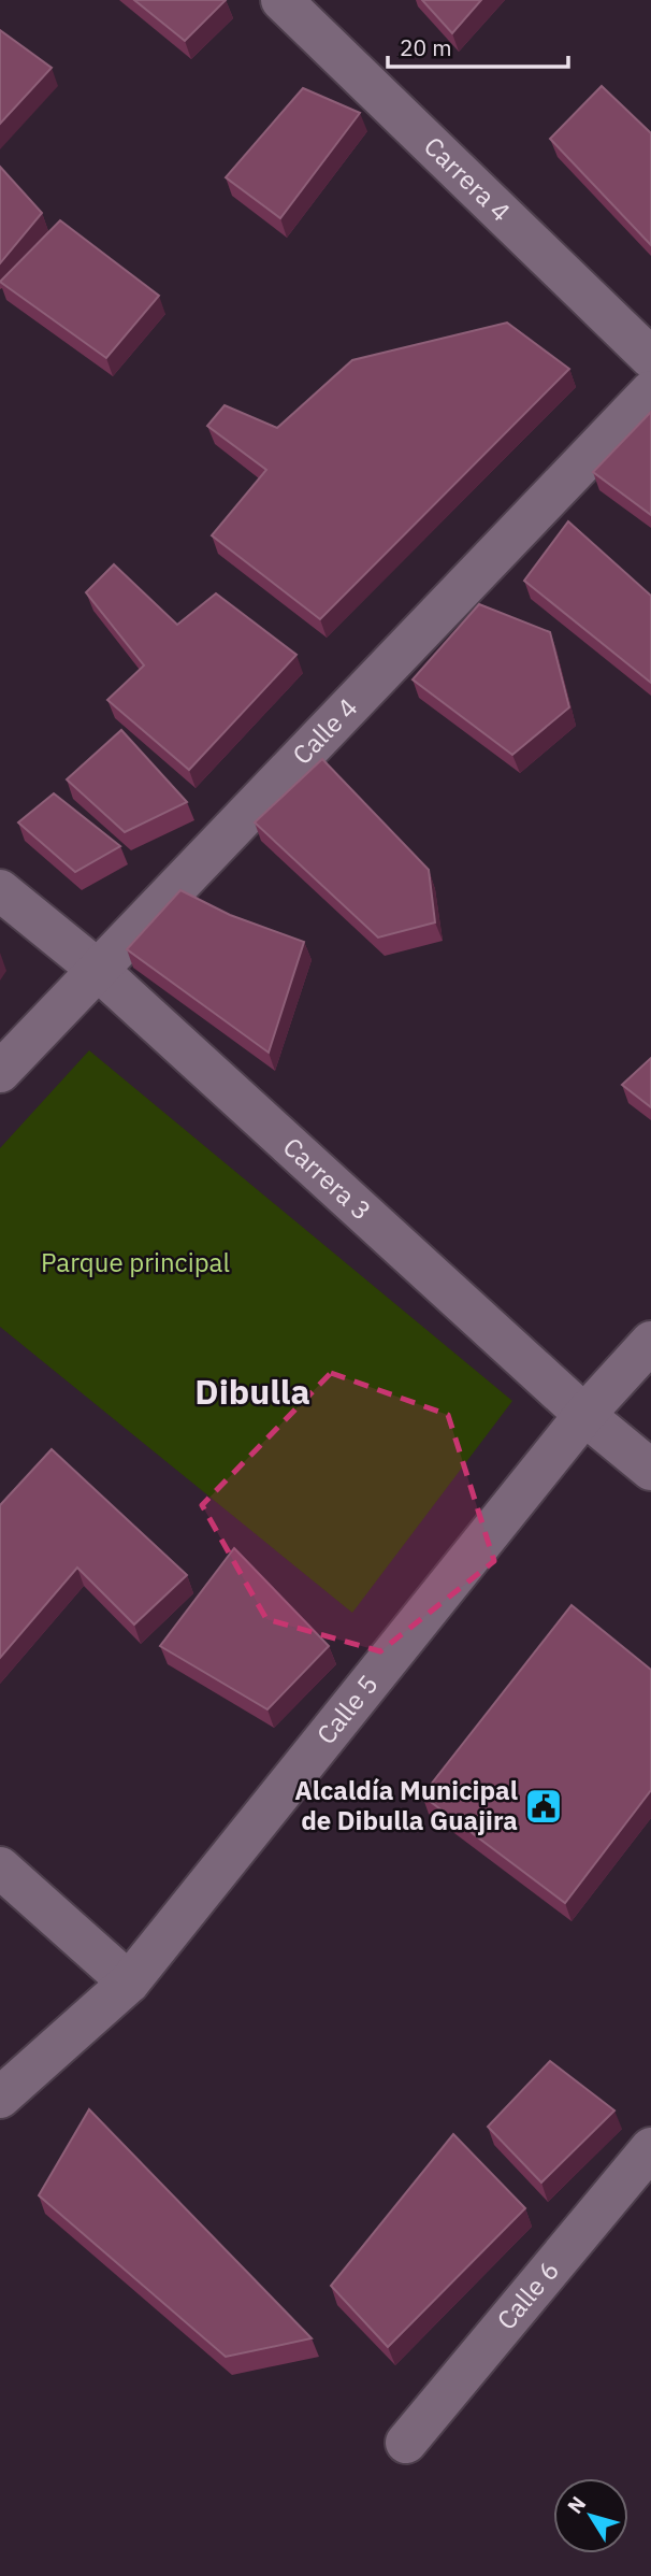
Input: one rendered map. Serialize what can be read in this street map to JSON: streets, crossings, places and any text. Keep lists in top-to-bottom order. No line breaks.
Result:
{"streets":{"street":["Carrera 4","Calle 4","Carrera 3","Calle 5","Calle 6"]},"crossings":[["Calle 4","Carrera 3"],["Carrera 3","Calle 5"]],"districts":["Dibulla"],"parks":["Parque principal"],"places":{"public building":["Alcaldía Municipal de Dibulla Guajira"]},"scale_bar":"20 m","north":"top left"}
